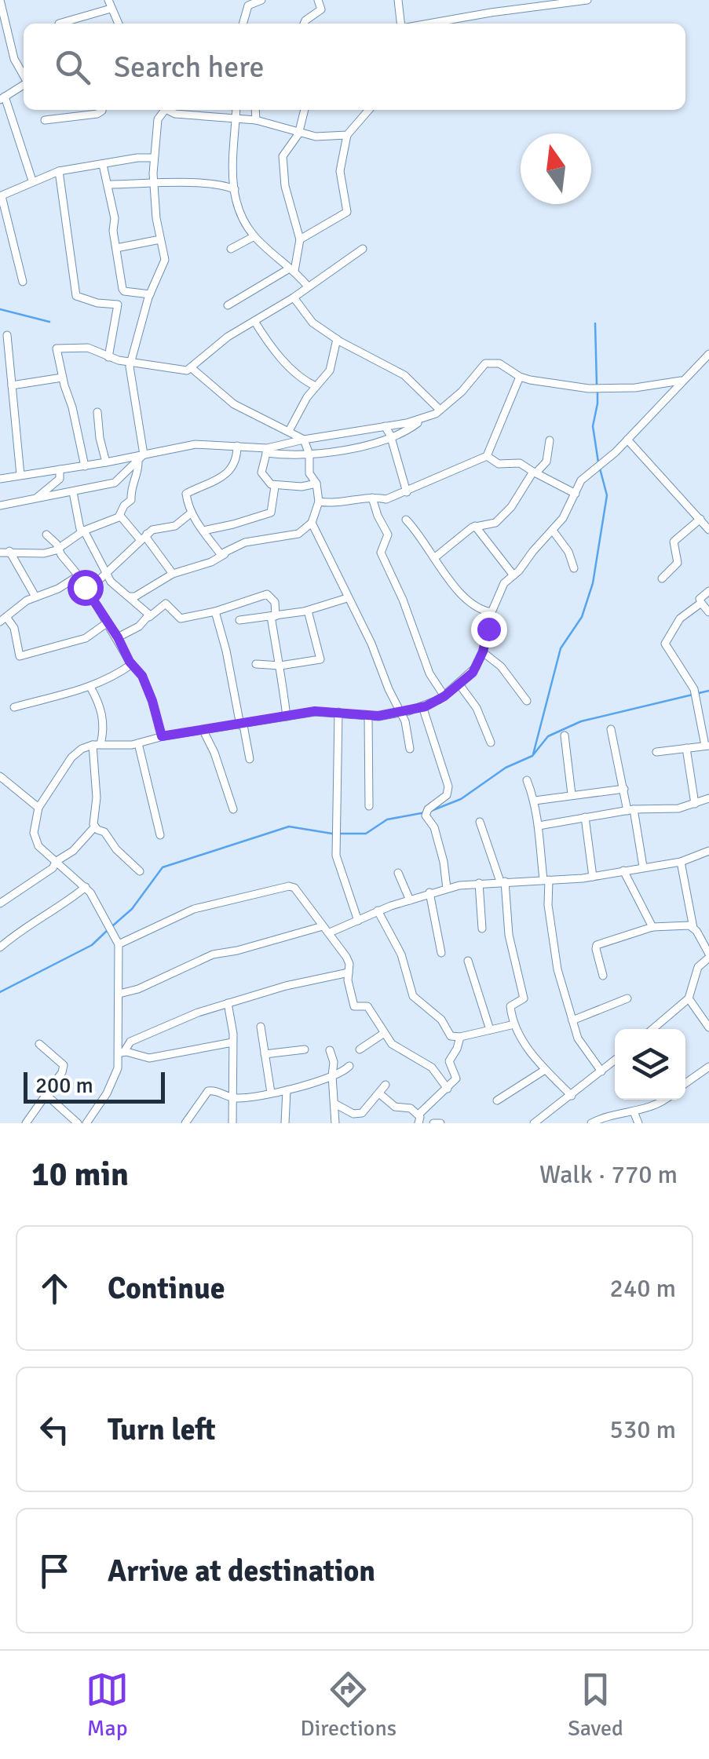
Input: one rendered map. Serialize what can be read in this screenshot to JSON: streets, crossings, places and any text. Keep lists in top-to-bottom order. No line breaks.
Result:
{"scale_bar":"200 m","north":"top","page":{"search":"Search here","scale":"200 m","heading":["10 min","Walk · 770 m"],"list":[["Continue","240 m"],["Turn left","530 m"],"Arrive at destination"],"nav":["Map","Directions","Saved"]}}
